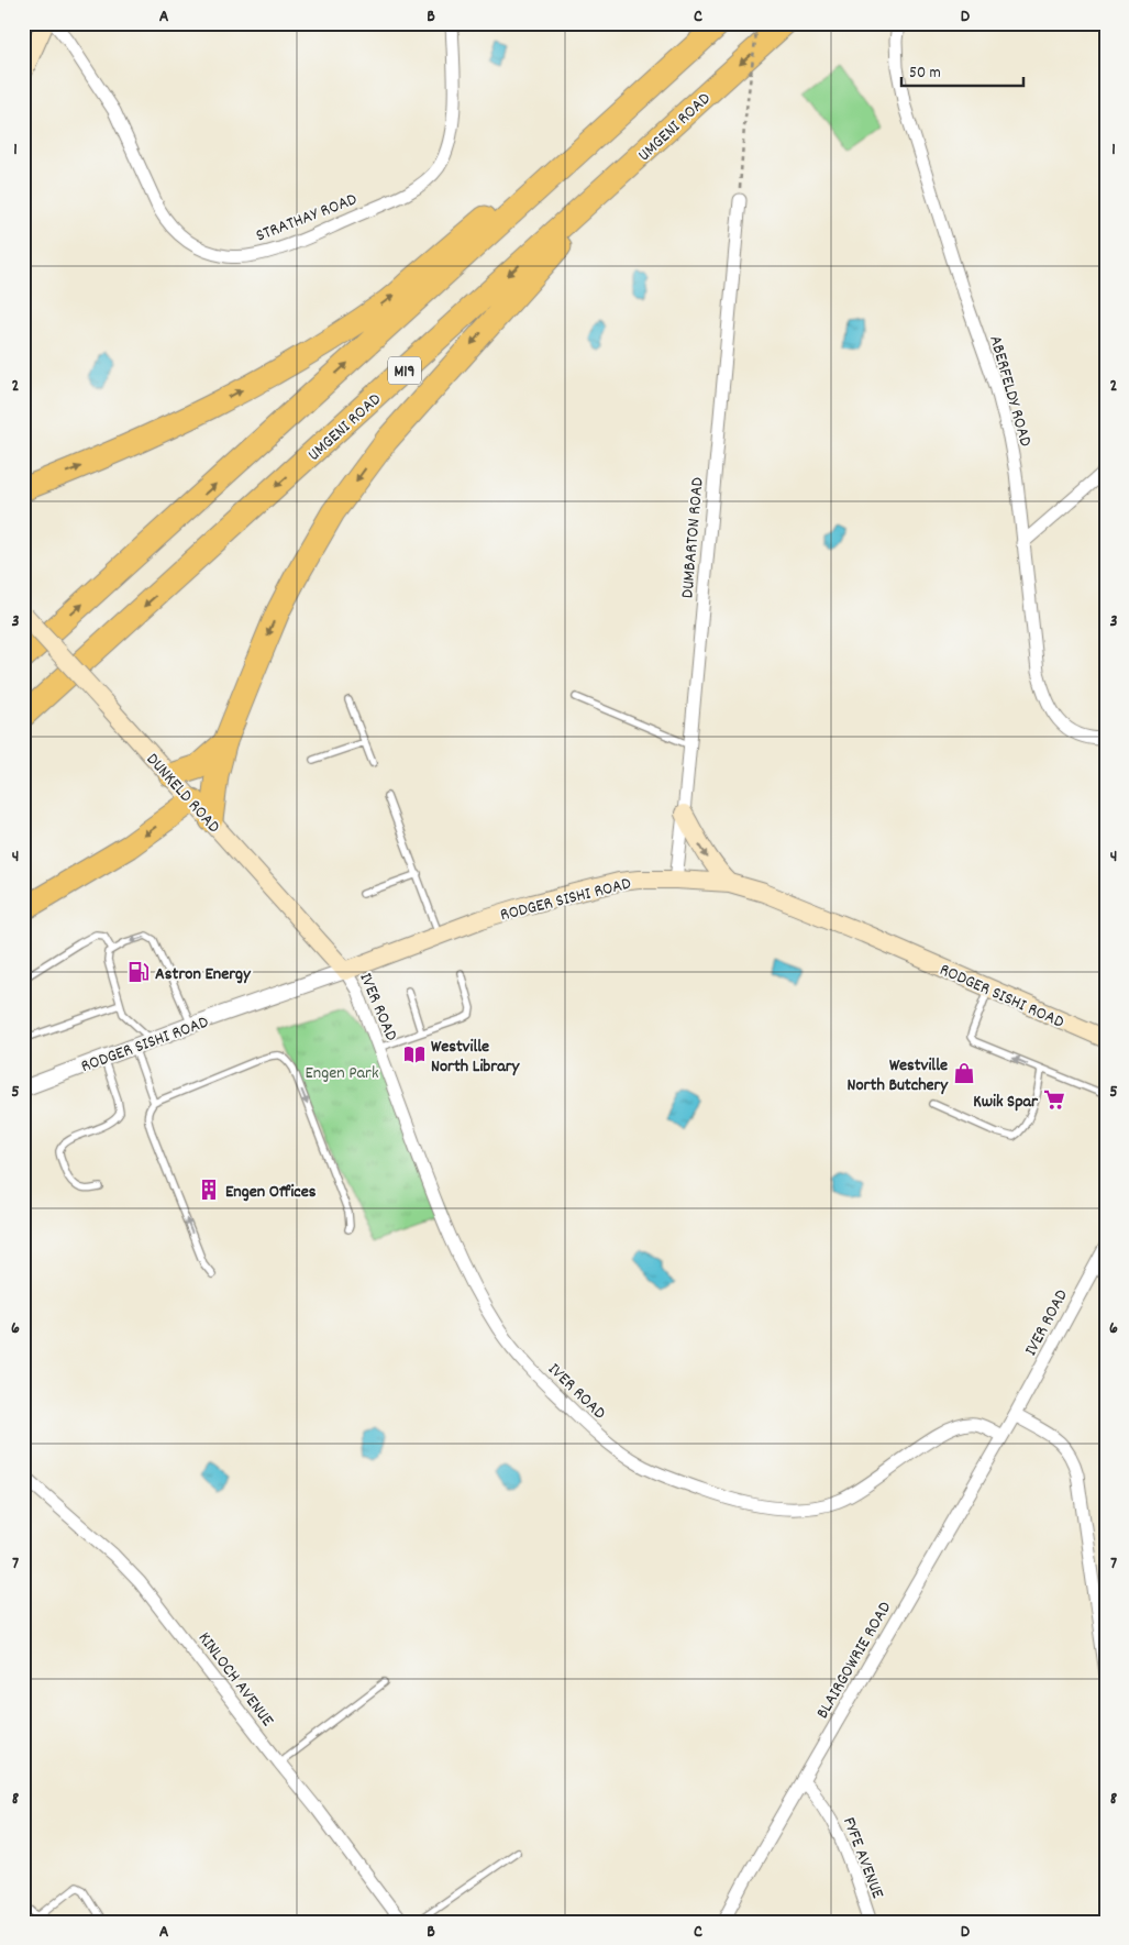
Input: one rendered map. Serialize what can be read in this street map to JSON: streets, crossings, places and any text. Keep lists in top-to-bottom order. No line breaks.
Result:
{"streets":{"highway":["UMGENI ROAD","M19"],"main road":["DUNKELD ROAD","RODGER SISHI ROAD"],"street":["STRATHAY ROAD","ABERFELDY ROAD","DUMBARTON ROAD","IVER ROAD","BLAIRGOWRIE ROAD","KINLOCH AVENUE","FYFE AVENUE"]},"crossings":[["DUMBARTON ROAD","RODGER SISHI ROAD"],["DUNKELD ROAD","RODGER SISHI ROAD"],["DUNKELD ROAD","IVER ROAD"],["RODGER SISHI ROAD","IVER ROAD"],["IVER ROAD","BLAIRGOWRIE ROAD"],["BLAIRGOWRIE ROAD","FYFE AVENUE"]],"parks":["Engen Park"],"places":{"fuel station":["Astron Energy"],"library":["Westville North Library"],"shop":["Westville North Butchery"],"supermarket":["Kwik Spar"],"building":["Engen Offices"]},"scale_bar":"50 m","grid":{"columns":["A","B","C","D"],"rows":["1","2","3","4","5","6","7","8"]}}
